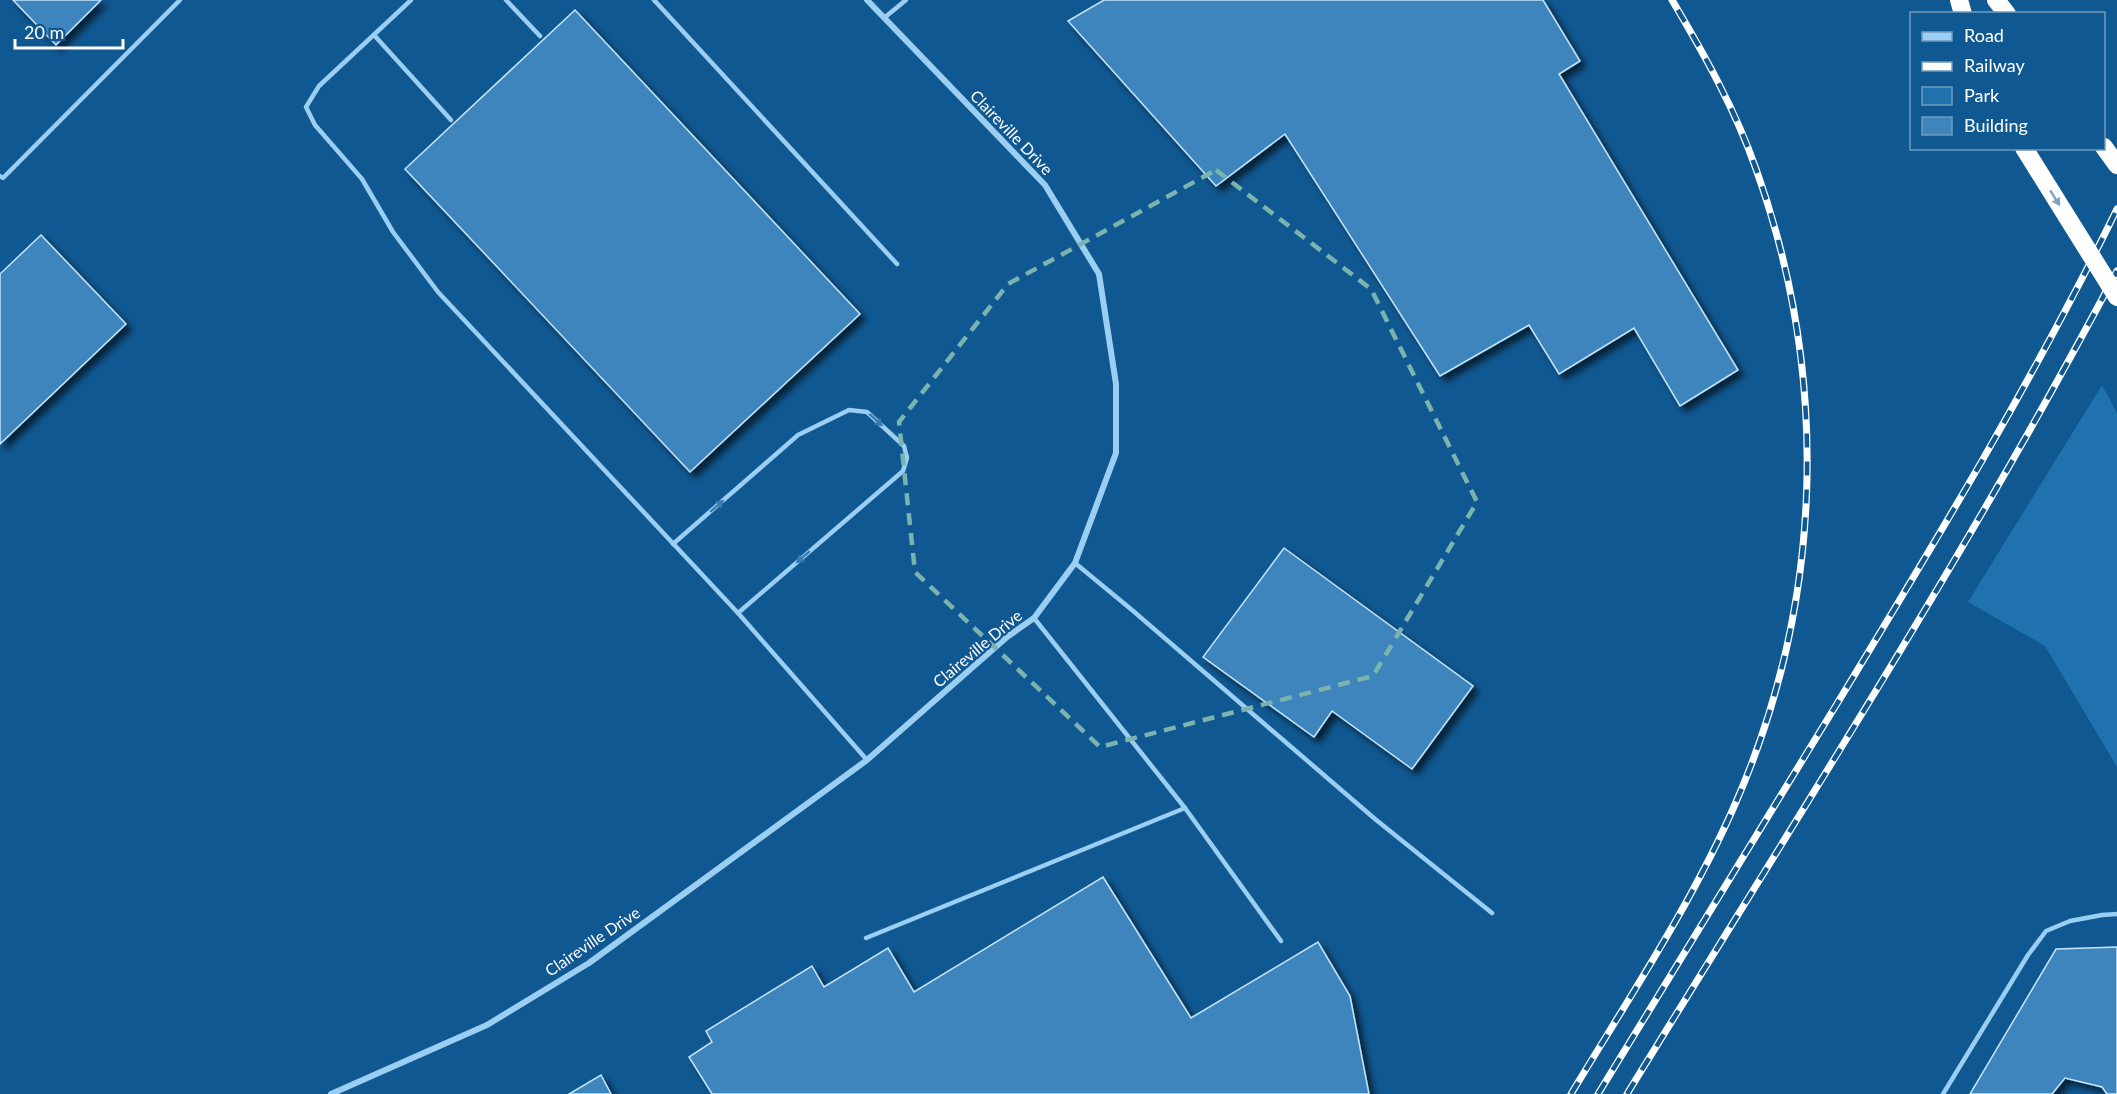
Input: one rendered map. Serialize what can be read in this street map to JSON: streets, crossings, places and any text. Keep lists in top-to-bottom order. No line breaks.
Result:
{"streets":{"street":["Claireville Drive"]},"legend":["Road","Railway","Park","Building"],"scale_bar":"20 m"}
